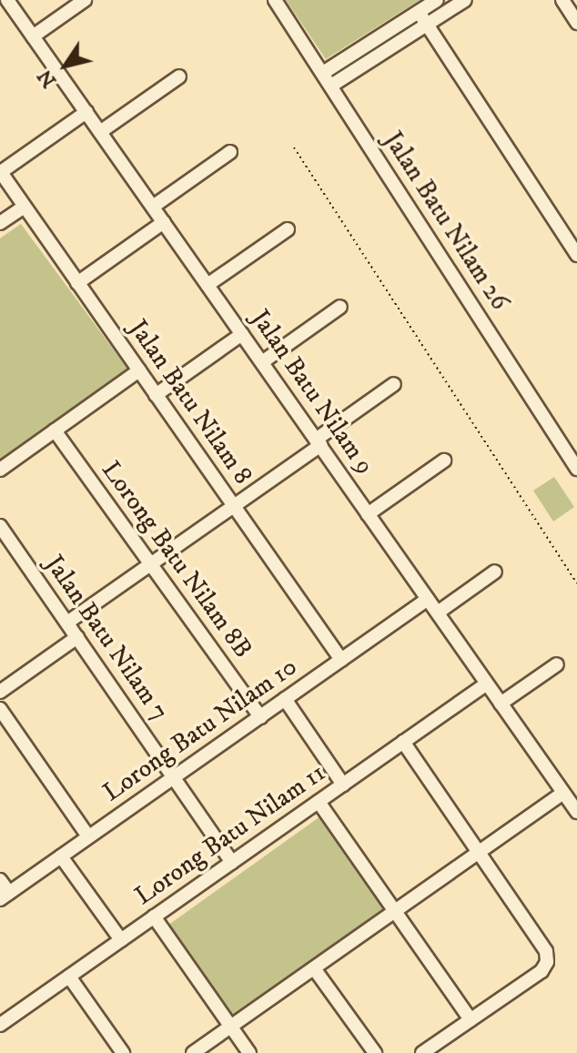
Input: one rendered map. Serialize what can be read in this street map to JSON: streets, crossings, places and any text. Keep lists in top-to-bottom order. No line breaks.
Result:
{"streets":{"street":["Jalan Batu Nilam 26","Jalan Batu Nilam 9","Jalan Batu Nilam 8","Lorong Batu Nilam 8B","Jalan Batu Nilam 7","Lorong Batu Nilam 10","Lorong Batu Nilam 11"]},"crossings":[["Jalan Batu Nilam 9","Lorong Batu Nilam 10"],["Jalan Batu Nilam 9","Lorong Batu Nilam 11"],["Jalan Batu Nilam 8","Lorong Batu Nilam 10"],["Lorong Batu Nilam 8B","Lorong Batu Nilam 10"],["Jalan Batu Nilam 7","Lorong Batu Nilam 10"],["Jalan Batu Nilam 7","Lorong Batu Nilam 11"]],"north":"bottom left"}
